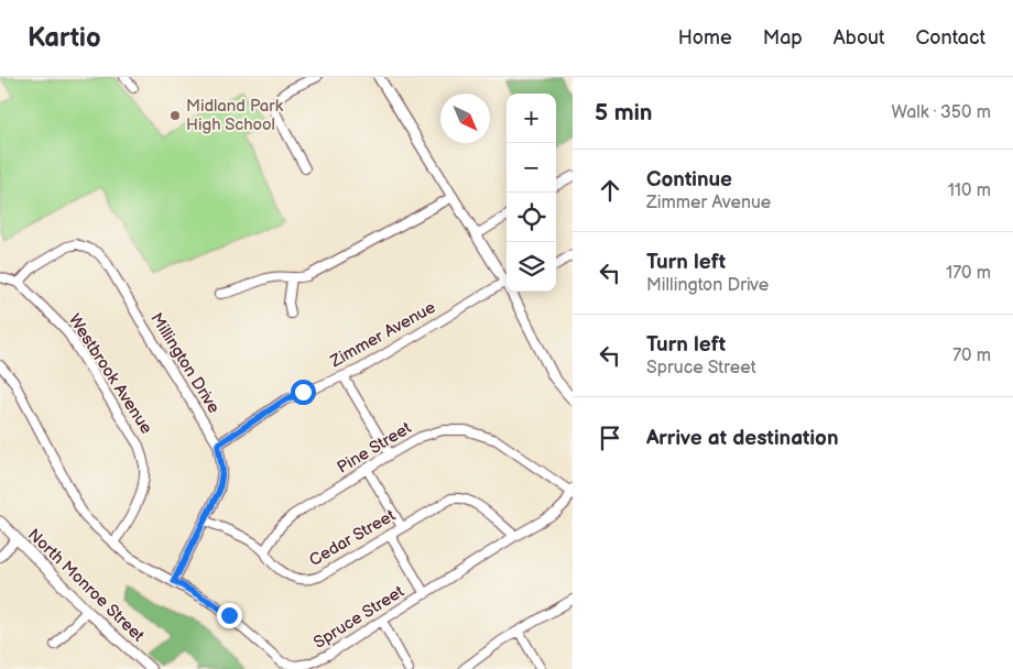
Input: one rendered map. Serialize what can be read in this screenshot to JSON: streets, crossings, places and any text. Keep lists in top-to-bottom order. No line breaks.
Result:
{"streets":{"main road":["North Monroe Street"],"street":["Zimmer Avenue","Millington Drive","Westbrook Avenue","Pine Street","Cedar Street","Spruce Street"]},"crossings":[["Zimmer Avenue","Millington Drive"],["Millington Drive","Westbrook Avenue"],["Millington Drive","Cedar Street"],["Millington Drive","Spruce Street"],["Westbrook Avenue","Spruce Street"],["Pine Street","Cedar Street"],["Pine Street","Spruce Street"],["Cedar Street","Spruce Street"]],"places":["Midland Park High School"],"north":"bottom right","page":{"header":"Kartio","nav":["Home","Map","About","Contact"],"heading":["5 min","Walk · 350 m"],"map_buttons":["+","−"],"list":[["Continue","Zimmer Avenue","110 m"],["Turn left","Millington Drive","170 m"],["Turn left","Spruce Street","70 m"],"Arrive at destination"]}}
